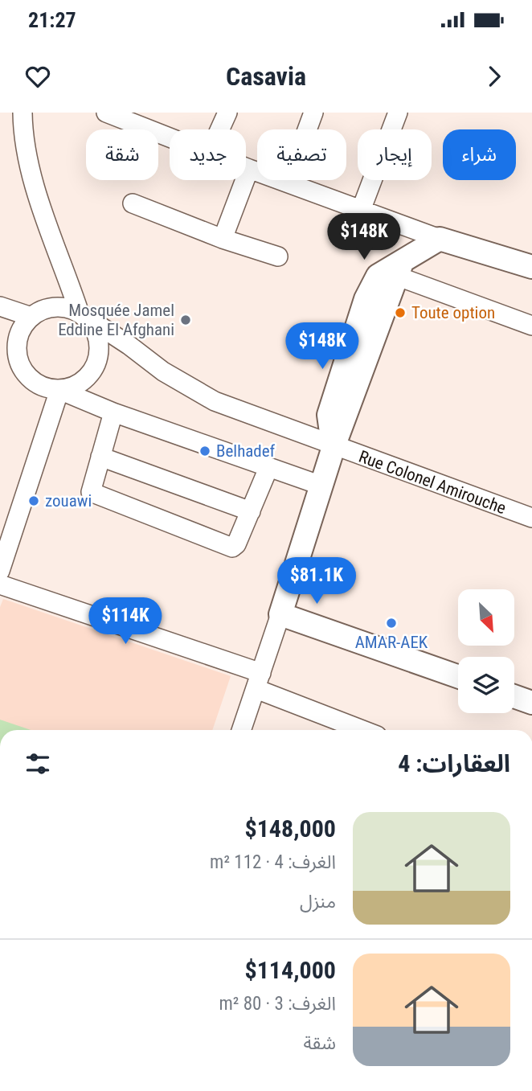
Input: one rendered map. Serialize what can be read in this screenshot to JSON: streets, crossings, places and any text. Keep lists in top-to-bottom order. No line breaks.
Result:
{"streets":{"street":["Rue Colonel Amirouche"]},"places":["Toute option","Mosquée Jamel Eddine El Afghani","Belhadef","zouawi","AMAR-AEK"],"north":"bottom right","page":{"status":"21:27","header":"Casavia","chip":["شراء","إيجار","تصفية","جديد","شقة"],"price":["$148K","$148K","$81.1K","$114K"],"heading":"العقارات: 4","list":[{"name":"$148,000","note":"الغرف: 4 · 112 m² · منزل"},{"name":"$114,000","note":"الغرف: 3 · 80 m² · شقة"}]}}
